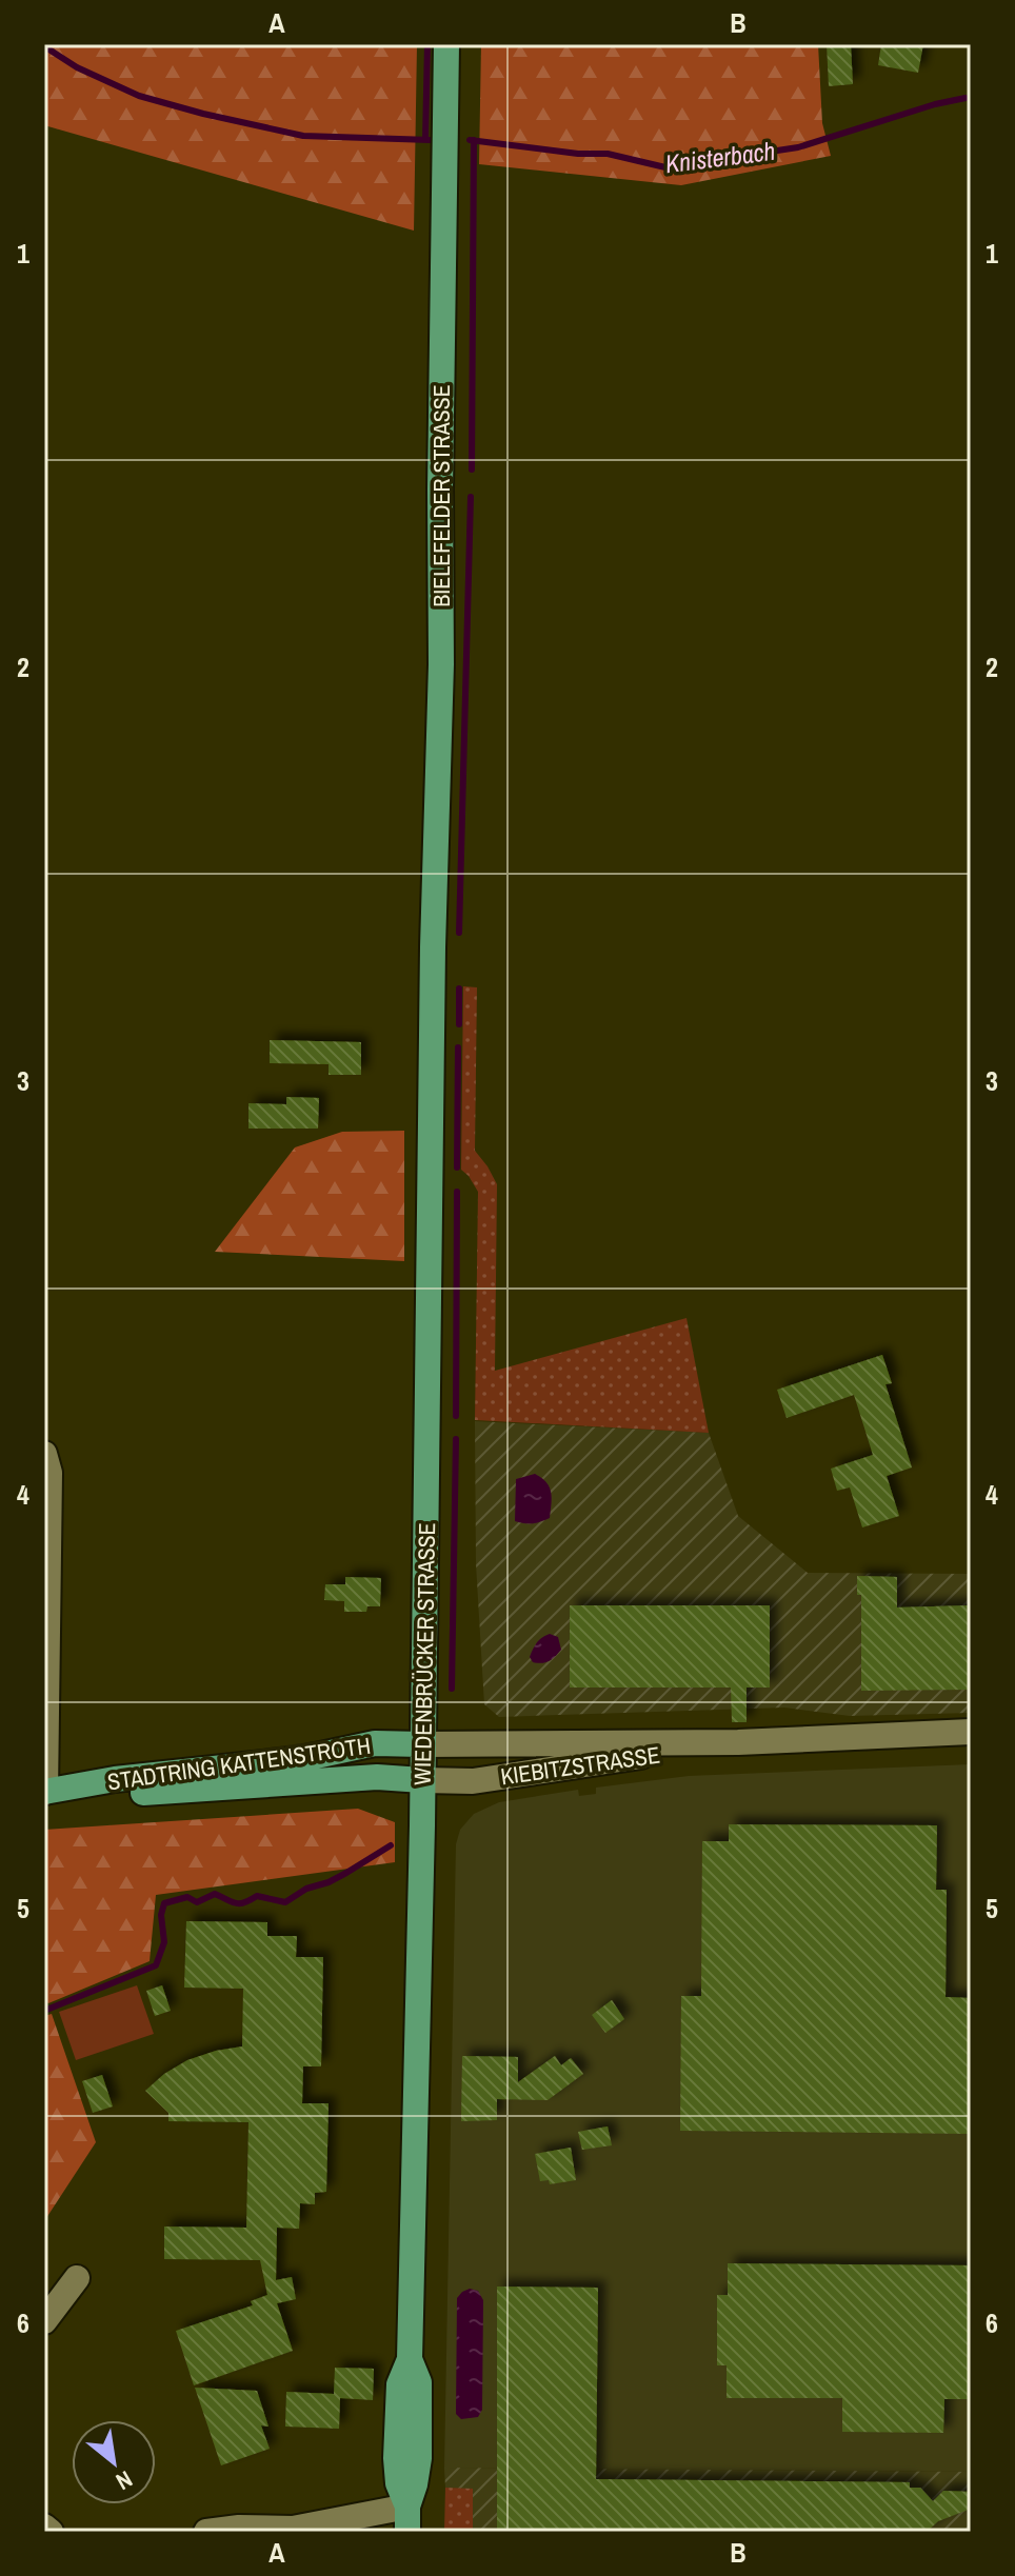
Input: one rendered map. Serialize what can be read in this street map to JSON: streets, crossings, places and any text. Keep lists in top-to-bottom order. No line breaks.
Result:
{"streets":{"main road":["BIELEFELDER STRASSE","WIEDENBRÜCKER STRASSE","STADTRING KATTENSTROTH"],"street":["KIEBITZSTRASSE"]},"crossings":[["BIELEFELDER STRASSE","WIEDENBRÜCKER STRASSE"],["WIEDENBRÜCKER STRASSE","STADTRING KATTENSTROTH"],["WIEDENBRÜCKER STRASSE","KIEBITZSTRASSE"],["STADTRING KATTENSTROTH","KIEBITZSTRASSE"]],"water":["Knisterbach"],"north":"bottom right","grid":{"columns":["A","B"],"rows":["1","2","3","4","5","6"]}}
